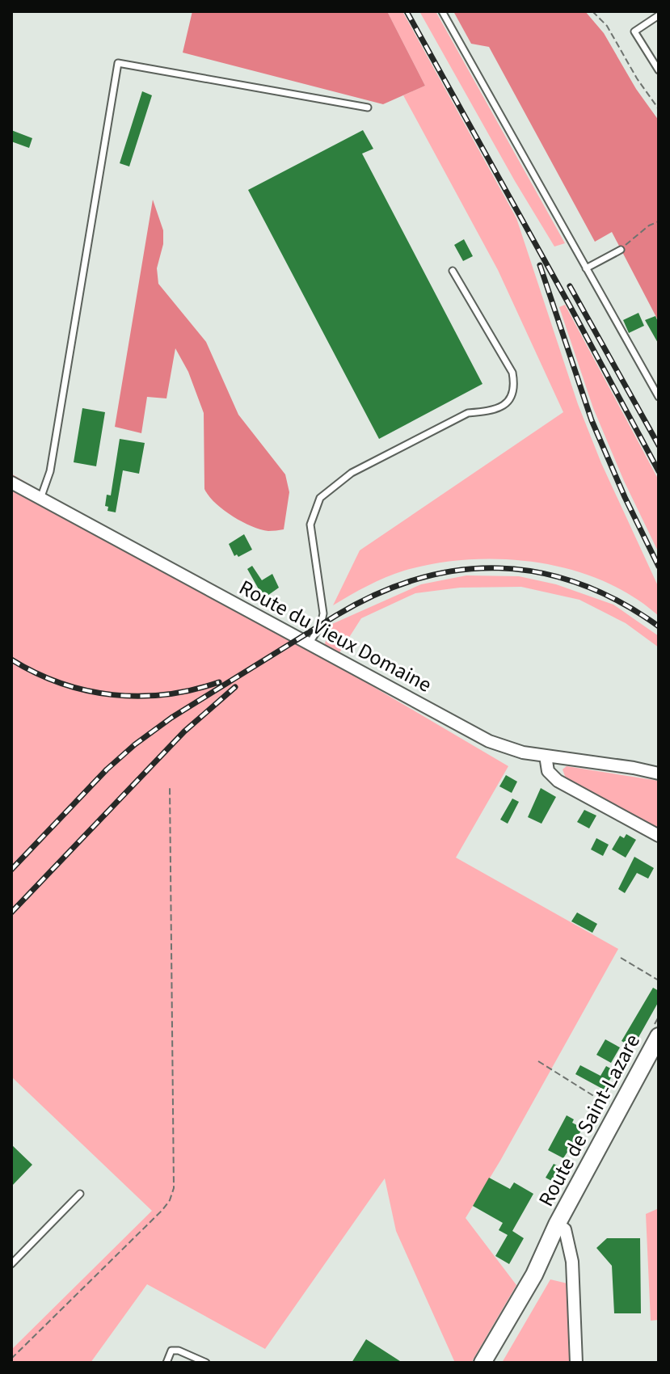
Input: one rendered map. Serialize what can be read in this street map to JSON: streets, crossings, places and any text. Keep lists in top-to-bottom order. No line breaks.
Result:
{"streets":{"main road":["Route de Saint-Lazare"],"street":["Route du Vieux Domaine"]}}
